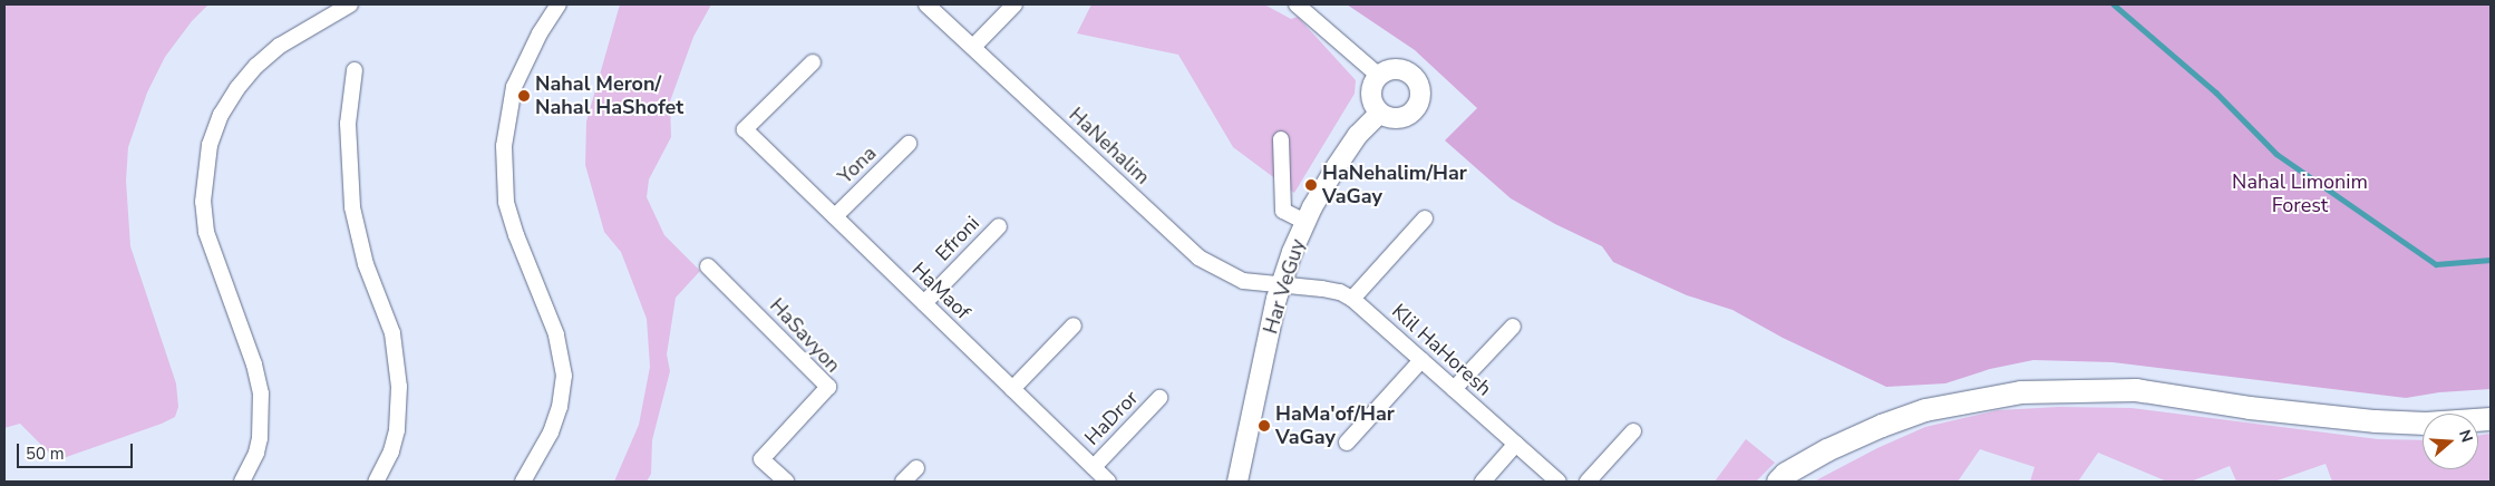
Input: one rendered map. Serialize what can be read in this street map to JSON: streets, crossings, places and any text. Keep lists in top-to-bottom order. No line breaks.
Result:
{"streets":{"street":["HaNehalim","Yona","Efroni","Har VeGuy","HaMaof","HaSavyon","Klil HaHoresh","HaDror"]},"crossings":[["HaNehalim","Har VeGuy"],["HaNehalim","Klil HaHoresh"],["Yona","HaMaof"],["Efroni","HaMaof"],["Har VeGuy","Klil HaHoresh"],["HaMaof","HaDror"]],"parks":["Nahal Limonim Forest"],"places":["Nahal Meron/ Nahal HaShofet","HaNehalim/Har VaGay","HaMa'of/Har VaGay"],"scale_bar":"50 m","north":"right"}
